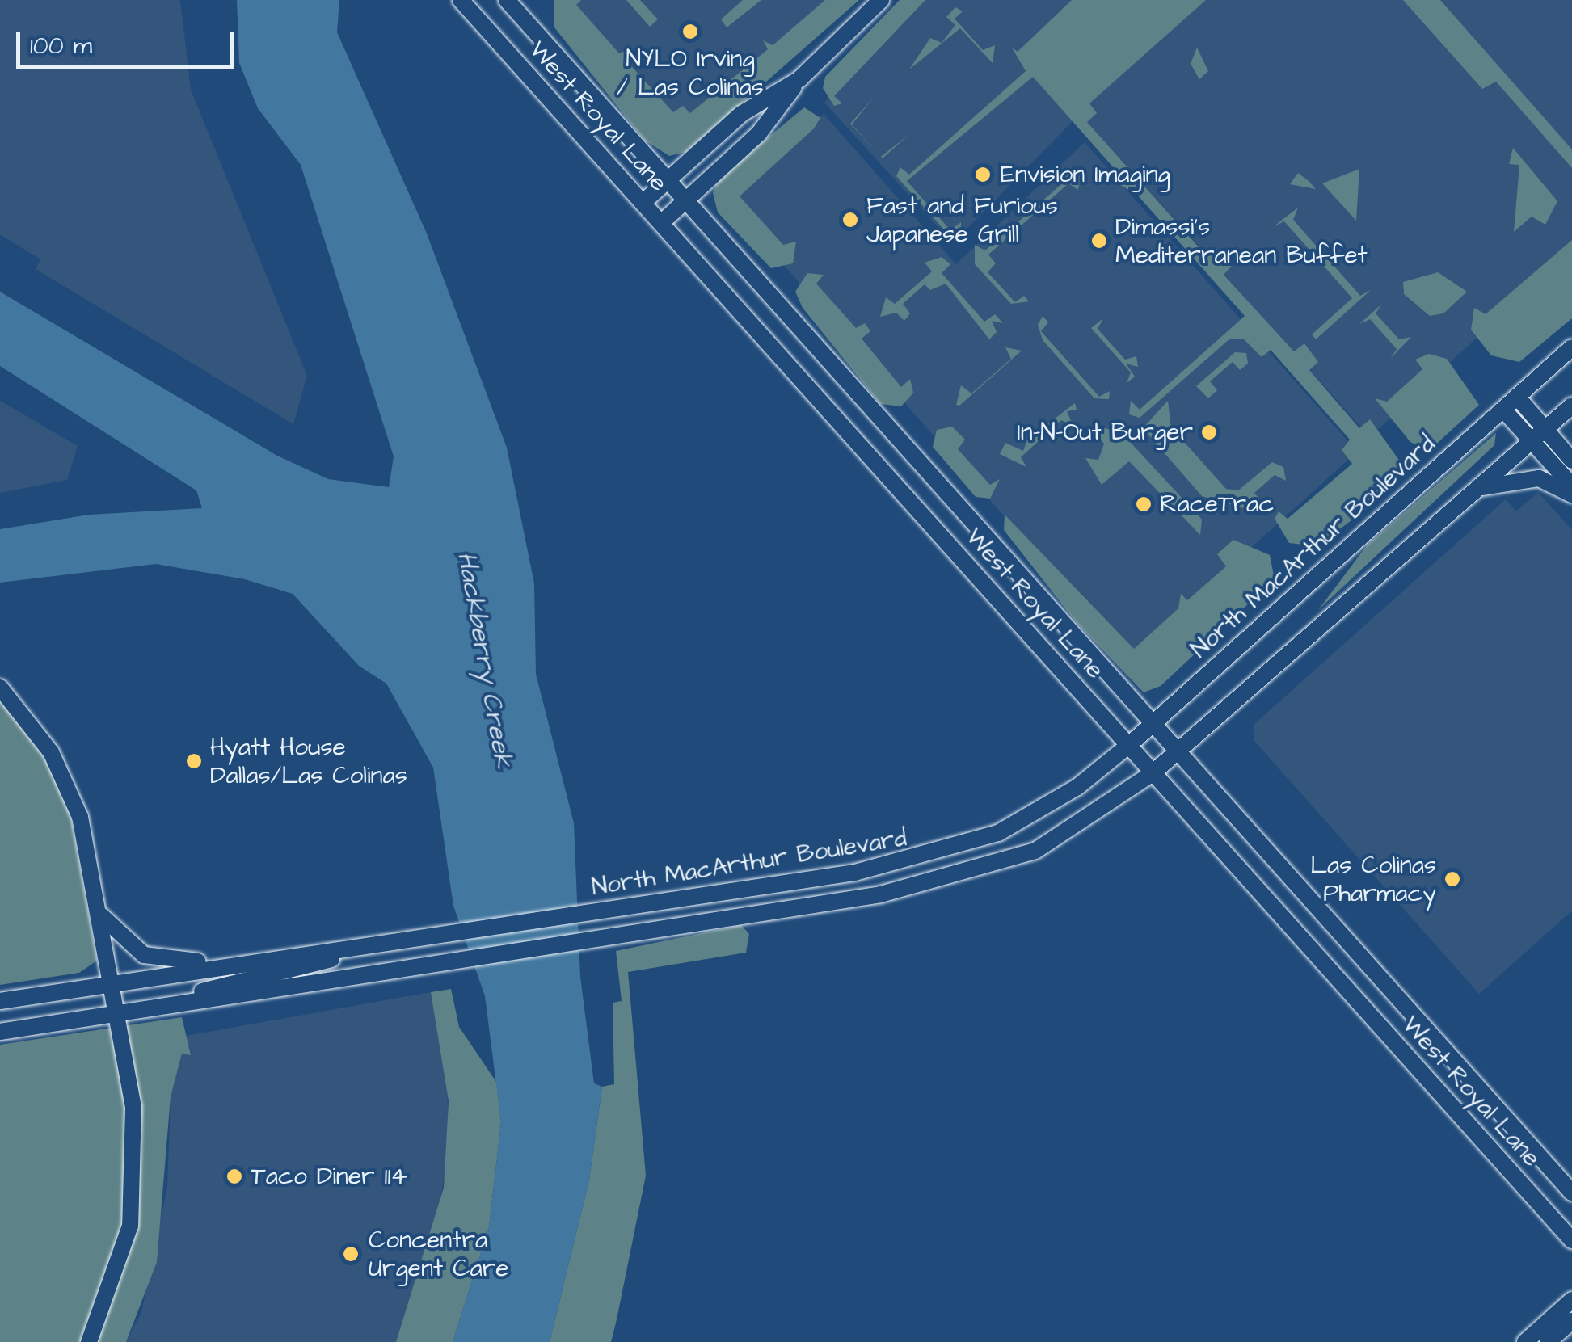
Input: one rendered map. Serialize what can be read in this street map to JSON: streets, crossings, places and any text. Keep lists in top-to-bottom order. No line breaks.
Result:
{"streets":{"main road":["West Royal Lane","North MacArthur Boulevard"]},"crossings":[["West Royal Lane","North MacArthur Boulevard"]],"water":["Hackberry Creek"],"places":["NYLO Irving / Las Colinas","Envision Imaging","Fast and Furious Japanese Grill","Dimassi's Mediterranean Buffet","In-N-Out Burger","RaceTrac","Hyatt House Dallas/Las Colinas","Las Colinas Pharmacy","Taco Diner 114","Concentra Urgent Care"],"scale_bar":"100 m"}
